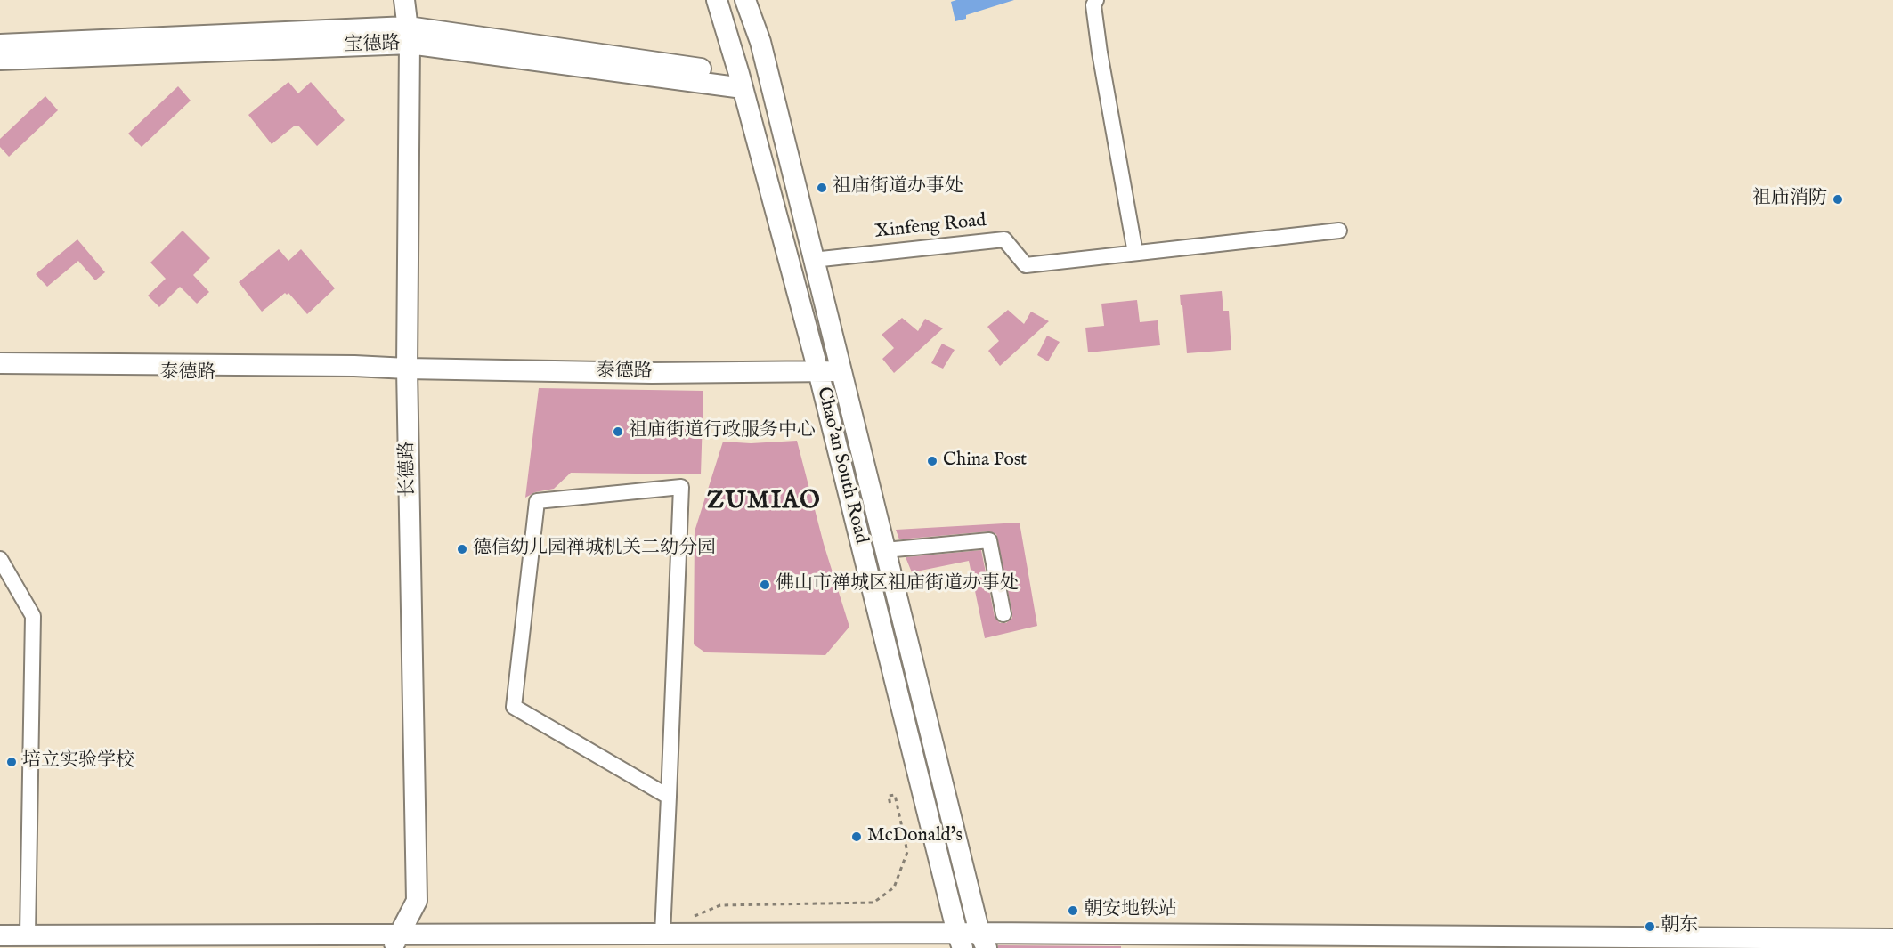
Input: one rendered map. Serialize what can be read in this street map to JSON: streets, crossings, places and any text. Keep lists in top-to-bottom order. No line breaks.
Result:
{"streets":{"main road":["宝德路","泰德路","Chao'an South Road","长德路"],"street":["Xinfeng Road"]},"crossings":[["宝德路","Chao'an South Road"],["宝德路","长德路"],["Xinfeng Road","Chao'an South Road"],["泰德路","Chao'an South Road"],["泰德路","长德路"]],"districts":["ZUMIAO"],"places":["祖庙街道办事处","祖庙消防","祖庙街道行政服务中心","China Post","德信幼儿园禅城机关二幼分园","佛山市禅城区祖庙街道办事处","培立实验学校","McDonald's","朝安地铁站","朝东"]}
